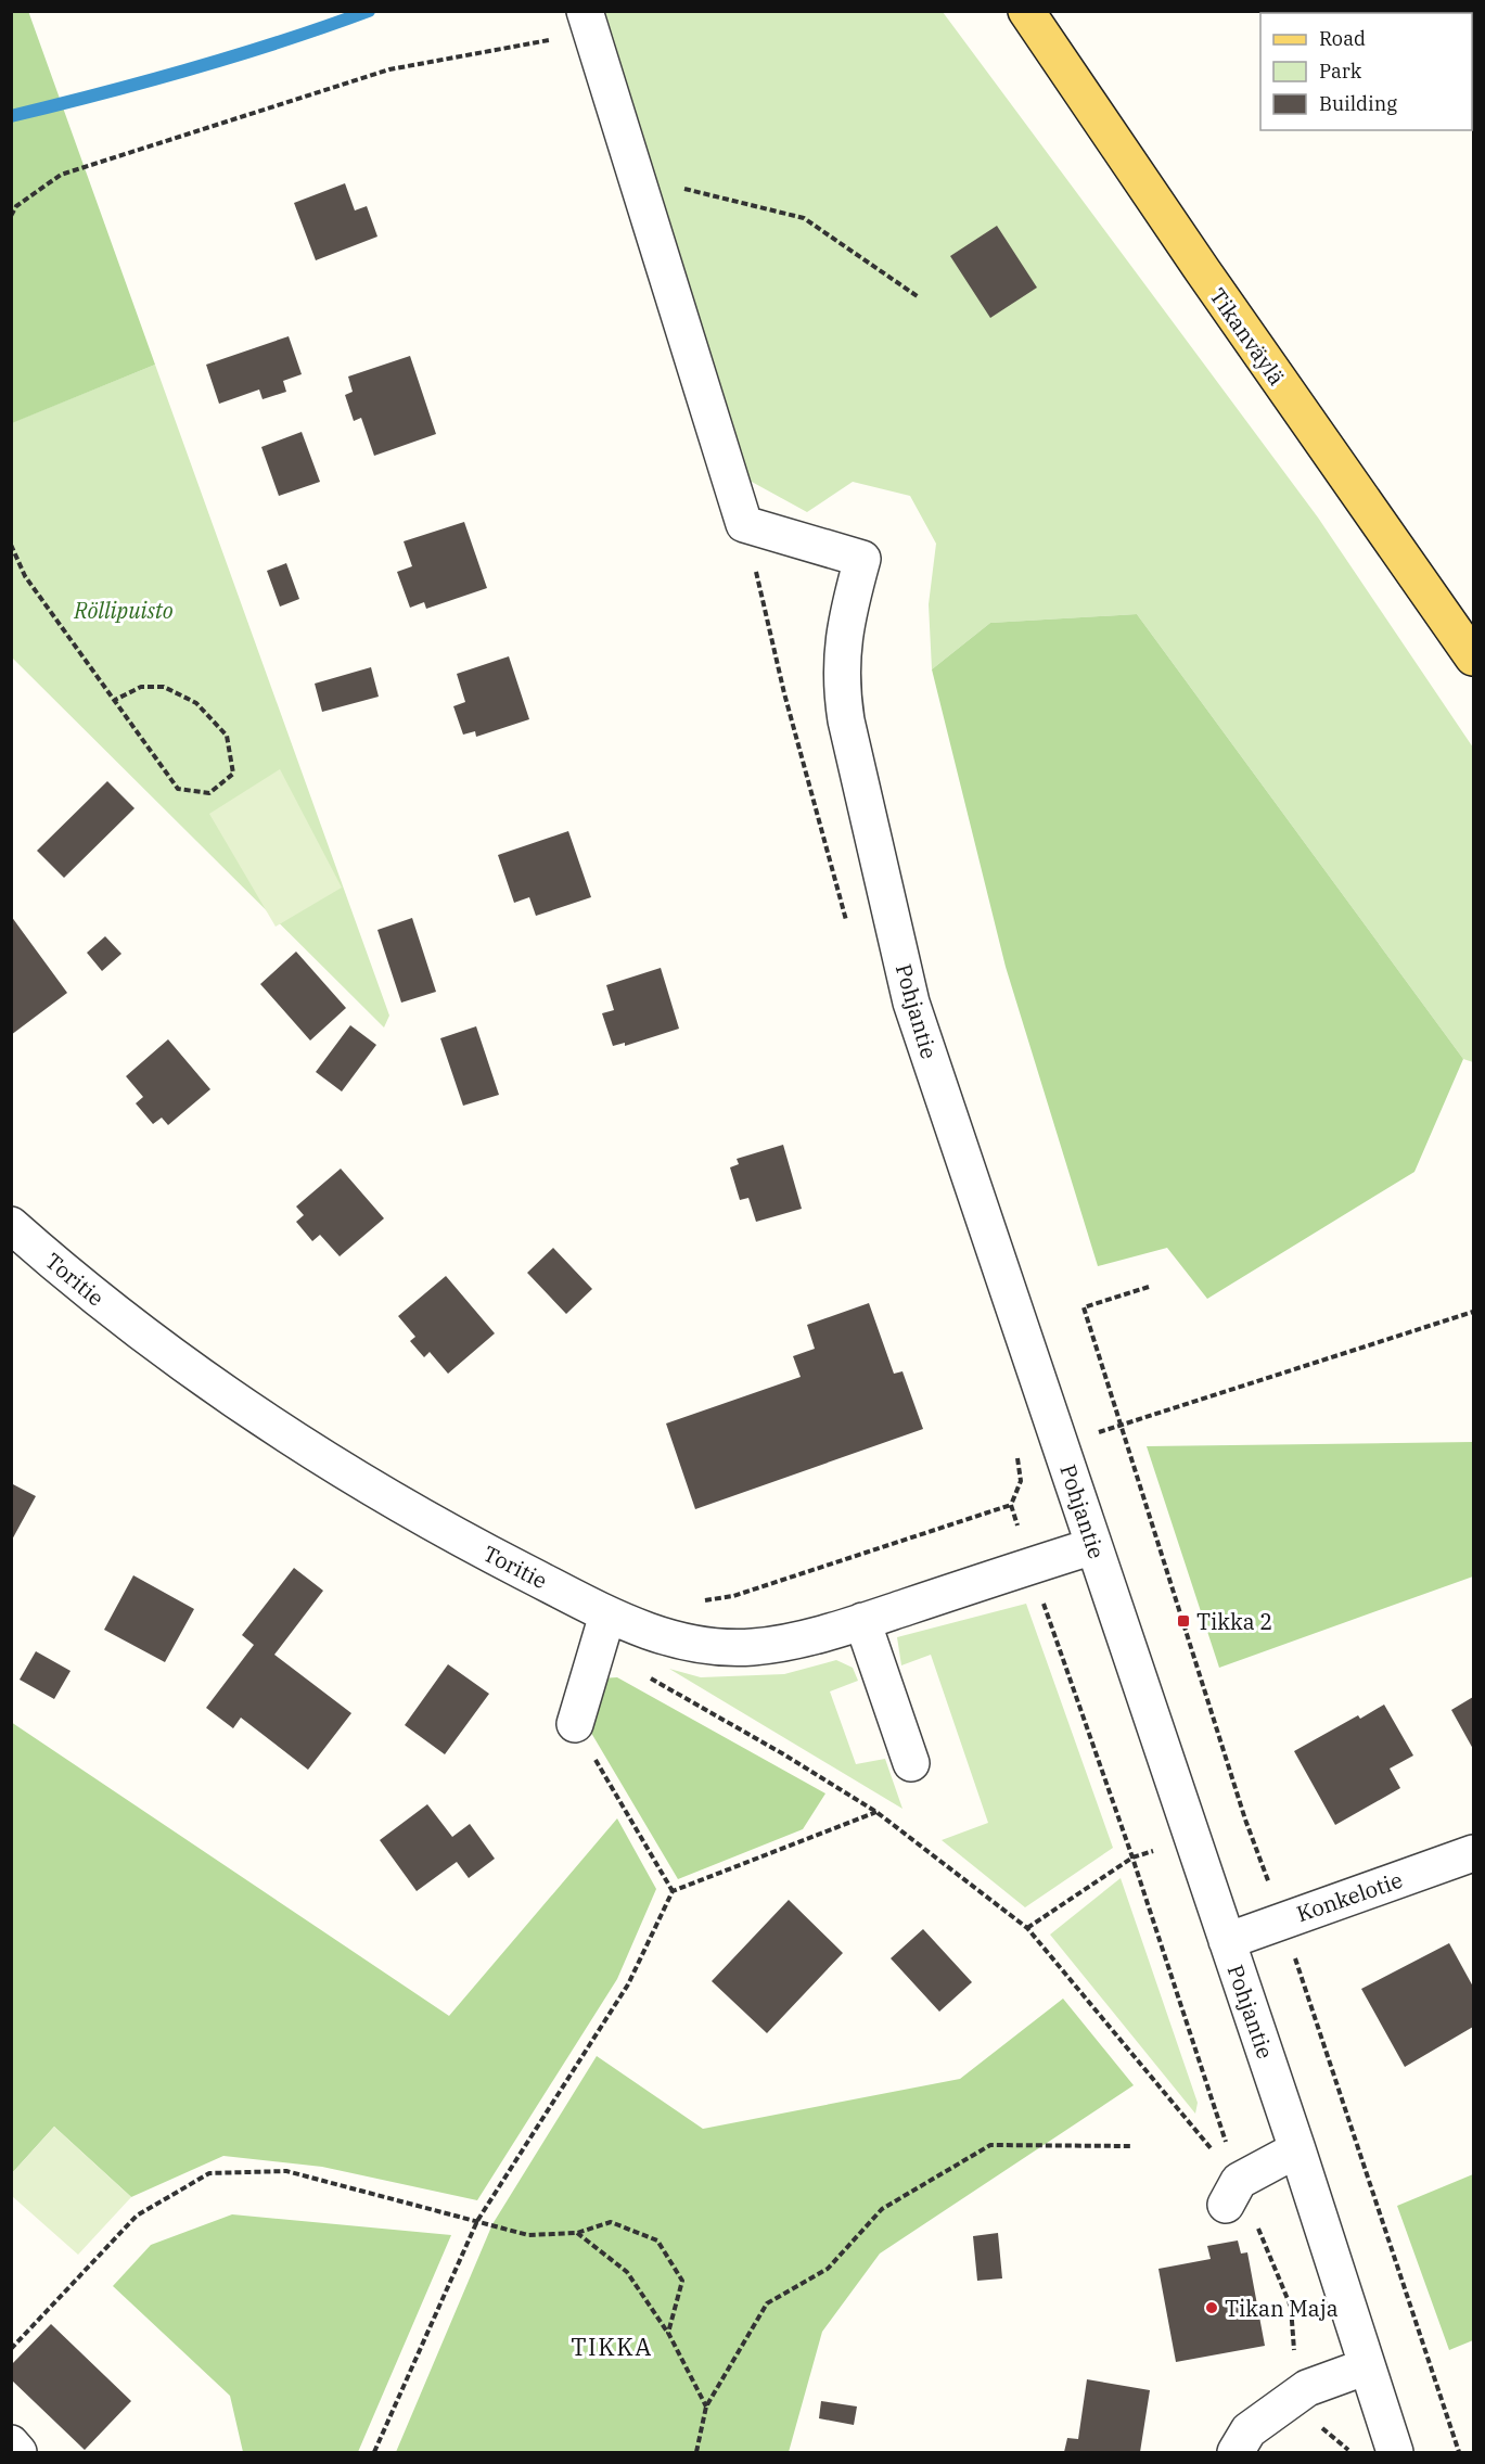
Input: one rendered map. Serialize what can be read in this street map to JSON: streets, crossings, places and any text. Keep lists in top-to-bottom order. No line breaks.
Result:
{"streets":{"main road":["Tikanväylä"],"street":["Pohjantie","Toritie","Konkelotie"]},"crossings":[["Pohjantie","Toritie"],["Pohjantie","Konkelotie"]],"districts":["TIKKA"],"parks":["Röllipuisto"],"places":{"transit":["Tikka 2"],"other":["Tikan Maja"]},"legend":["Road","Park","Building"]}
